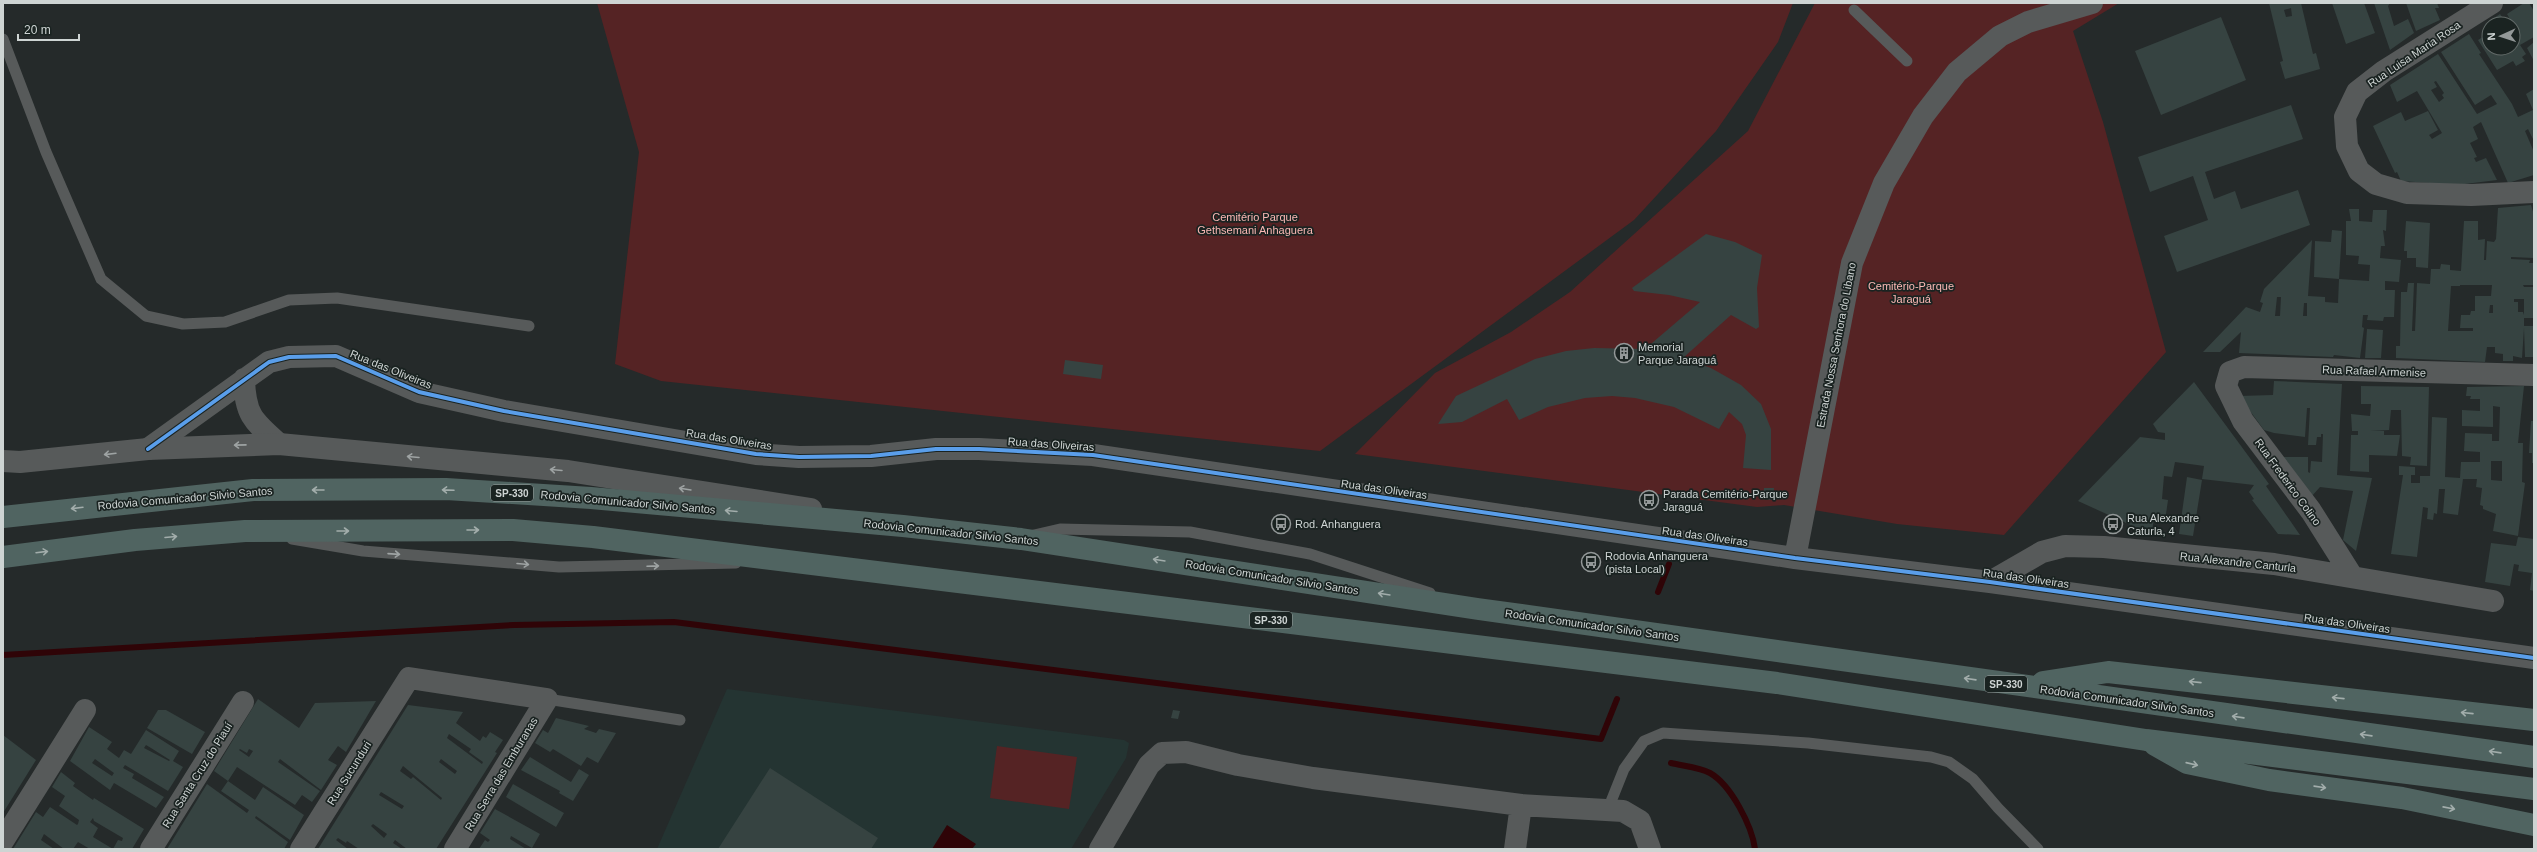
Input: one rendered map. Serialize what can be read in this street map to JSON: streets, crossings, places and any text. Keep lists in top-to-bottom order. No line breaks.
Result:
{"streets":{"highway":["SP-330","Rodovia Comunicador Silvio Santos"],"street":["Rua Luisa Maria Rosa","Estrada Nossa Senhora do Libano","Rua das Oliveiras","Rua Rafael Armenise","Rua Frederico Colino","Rua Alexandre Canturla","Rua Sucunduri","Rua Serra das Emburanas","Rua Santa Cruz do Piauí"]},"crossings":[["Estrada Nossa Senhora do Libano","Rua das Oliveiras"],["Rua das Oliveiras","Rua Alexandre Canturla"],["Rua Rafael Armenise","Rua Frederico Colino"],["Rua Frederico Colino","Rua Alexandre Canturla"],["Rua Sucunduri","Rua Serra das Emburanas"]],"parks":["Cemitério Parque Gethsemani Anhaguera","Cemitério-Parque Jaraguá"],"places":{"building":["Memorial Parque Jaraguá"],"bus stop":["Parada Cemitério-Parque Jaraguá","Rod. Anhanguera","Rua Alexandre Caturla, 4","Rodovia Anhanguera (pista Local)"]},"scale_bar":"20 m","north":"left"}
